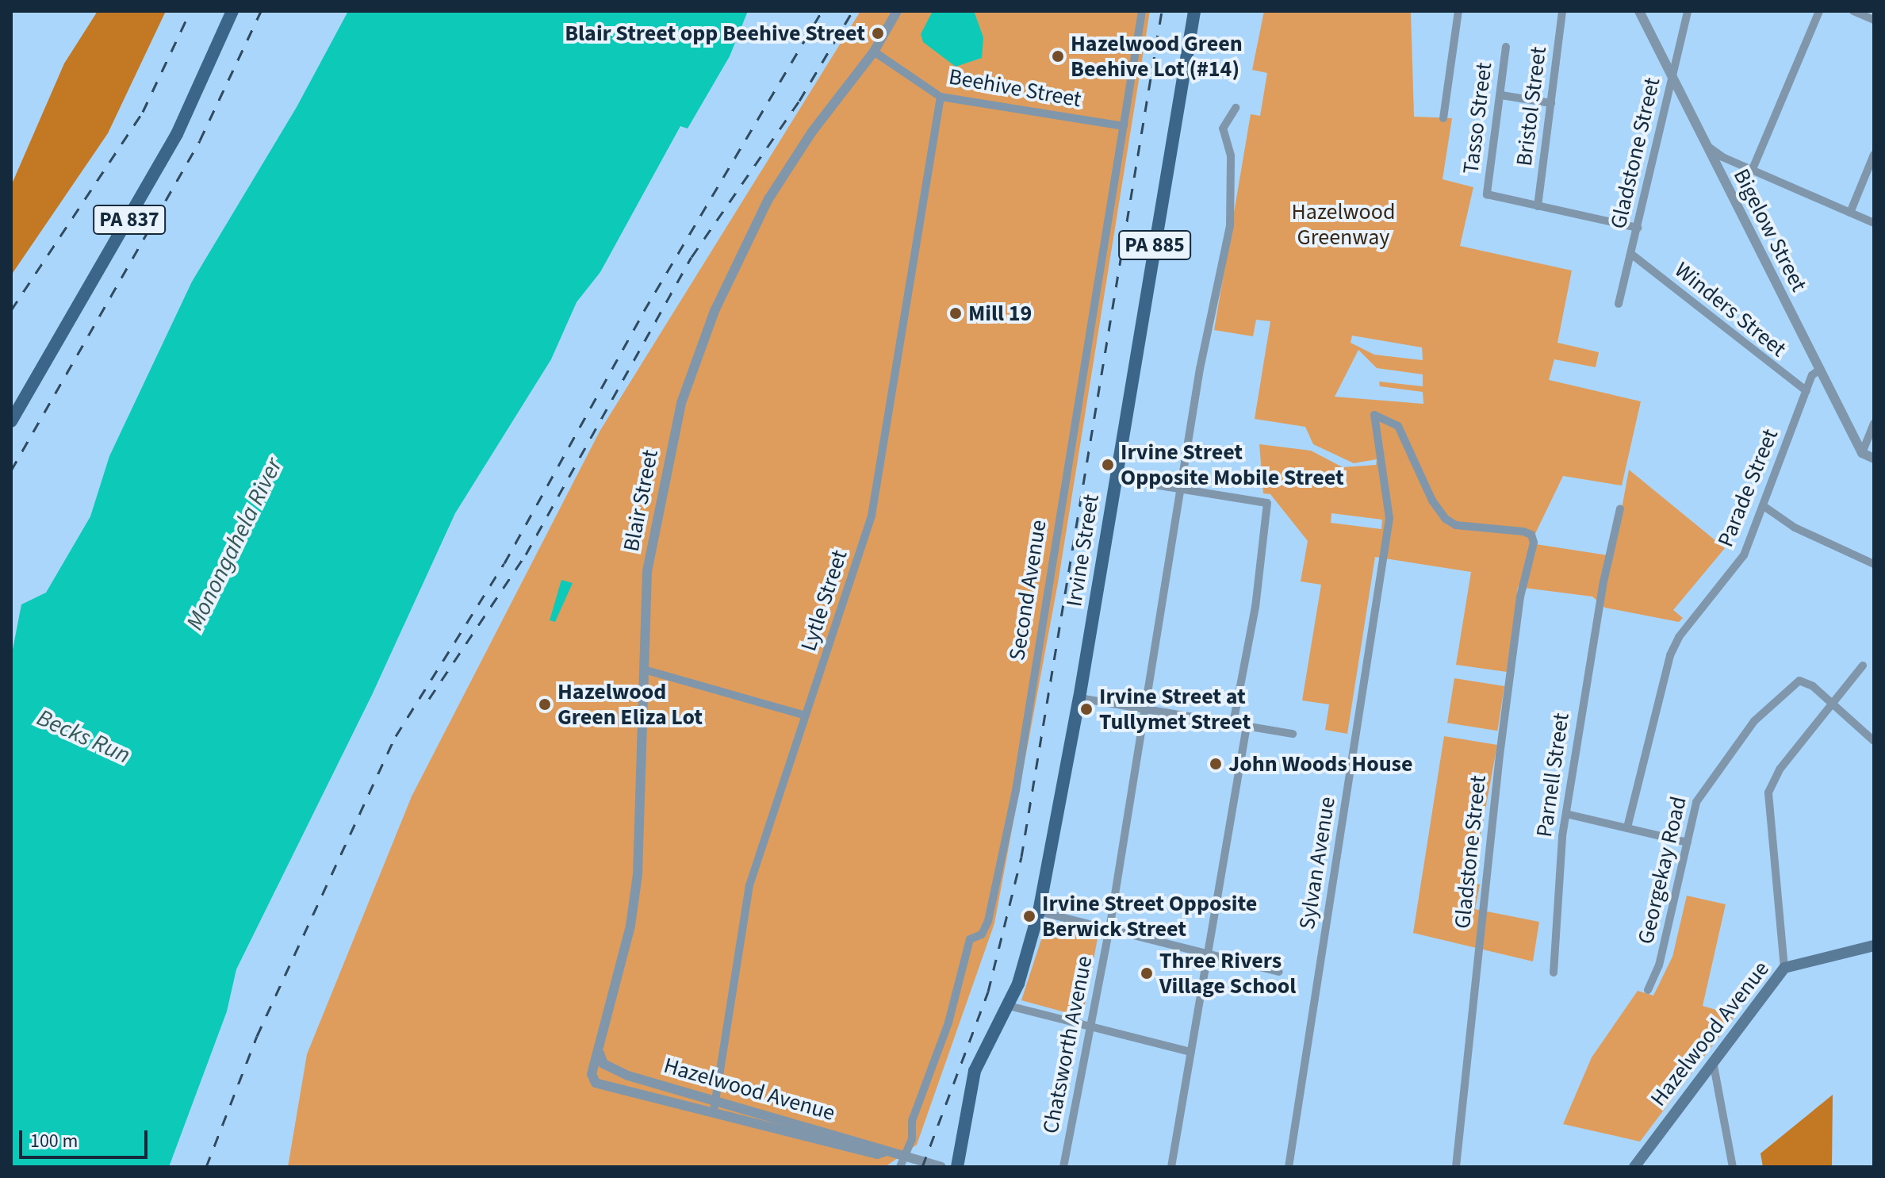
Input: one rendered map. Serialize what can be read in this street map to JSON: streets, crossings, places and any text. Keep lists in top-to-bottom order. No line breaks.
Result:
{"streets":{"main road":["PA 837","PA 885","Irvine Street","Hazelwood Avenue"],"street":["Beehive Street","Bristol Street","Tasso Street","Gladstone Street","Bigelow Street","Winders Street","Parade Street","Blair Street","Second Avenue","Lytle Street","Parnell Street","Sylvan Avenue","Georgekay Road","Chatsworth Avenue"]},"crossings":[["Beehive Street","Blair Street"],["Beehive Street","Second Avenue"],["Beehive Street","Lytle Street"],["Bristol Street","Tasso Street"],["Gladstone Street","Bigelow Street"],["Gladstone Street","Winders Street"],["Gladstone Street","Sylvan Avenue"],["Bigelow Street","Parade Street"],["Winders Street","Parade Street"],["Blair Street","Hazelwood Avenue"],["Second Avenue","Hazelwood Avenue"],["Lytle Street","Hazelwood Avenue"]],"water":["Monongahela River","Becks Run"],"parks":["Hazelwood Greenway"],"places":["Blair Street opp Beehive Street","Hazelwood Green Beehive Lot (#14)","Mill 19","Irvine Street Opposite Mobile Street","Hazelwood Green Eliza Lot","Irvine Street at Tullymet Street","John Woods House","Irvine Street Opposite Berwick Street","Three Rivers Village School"],"scale_bar":"100 m"}
